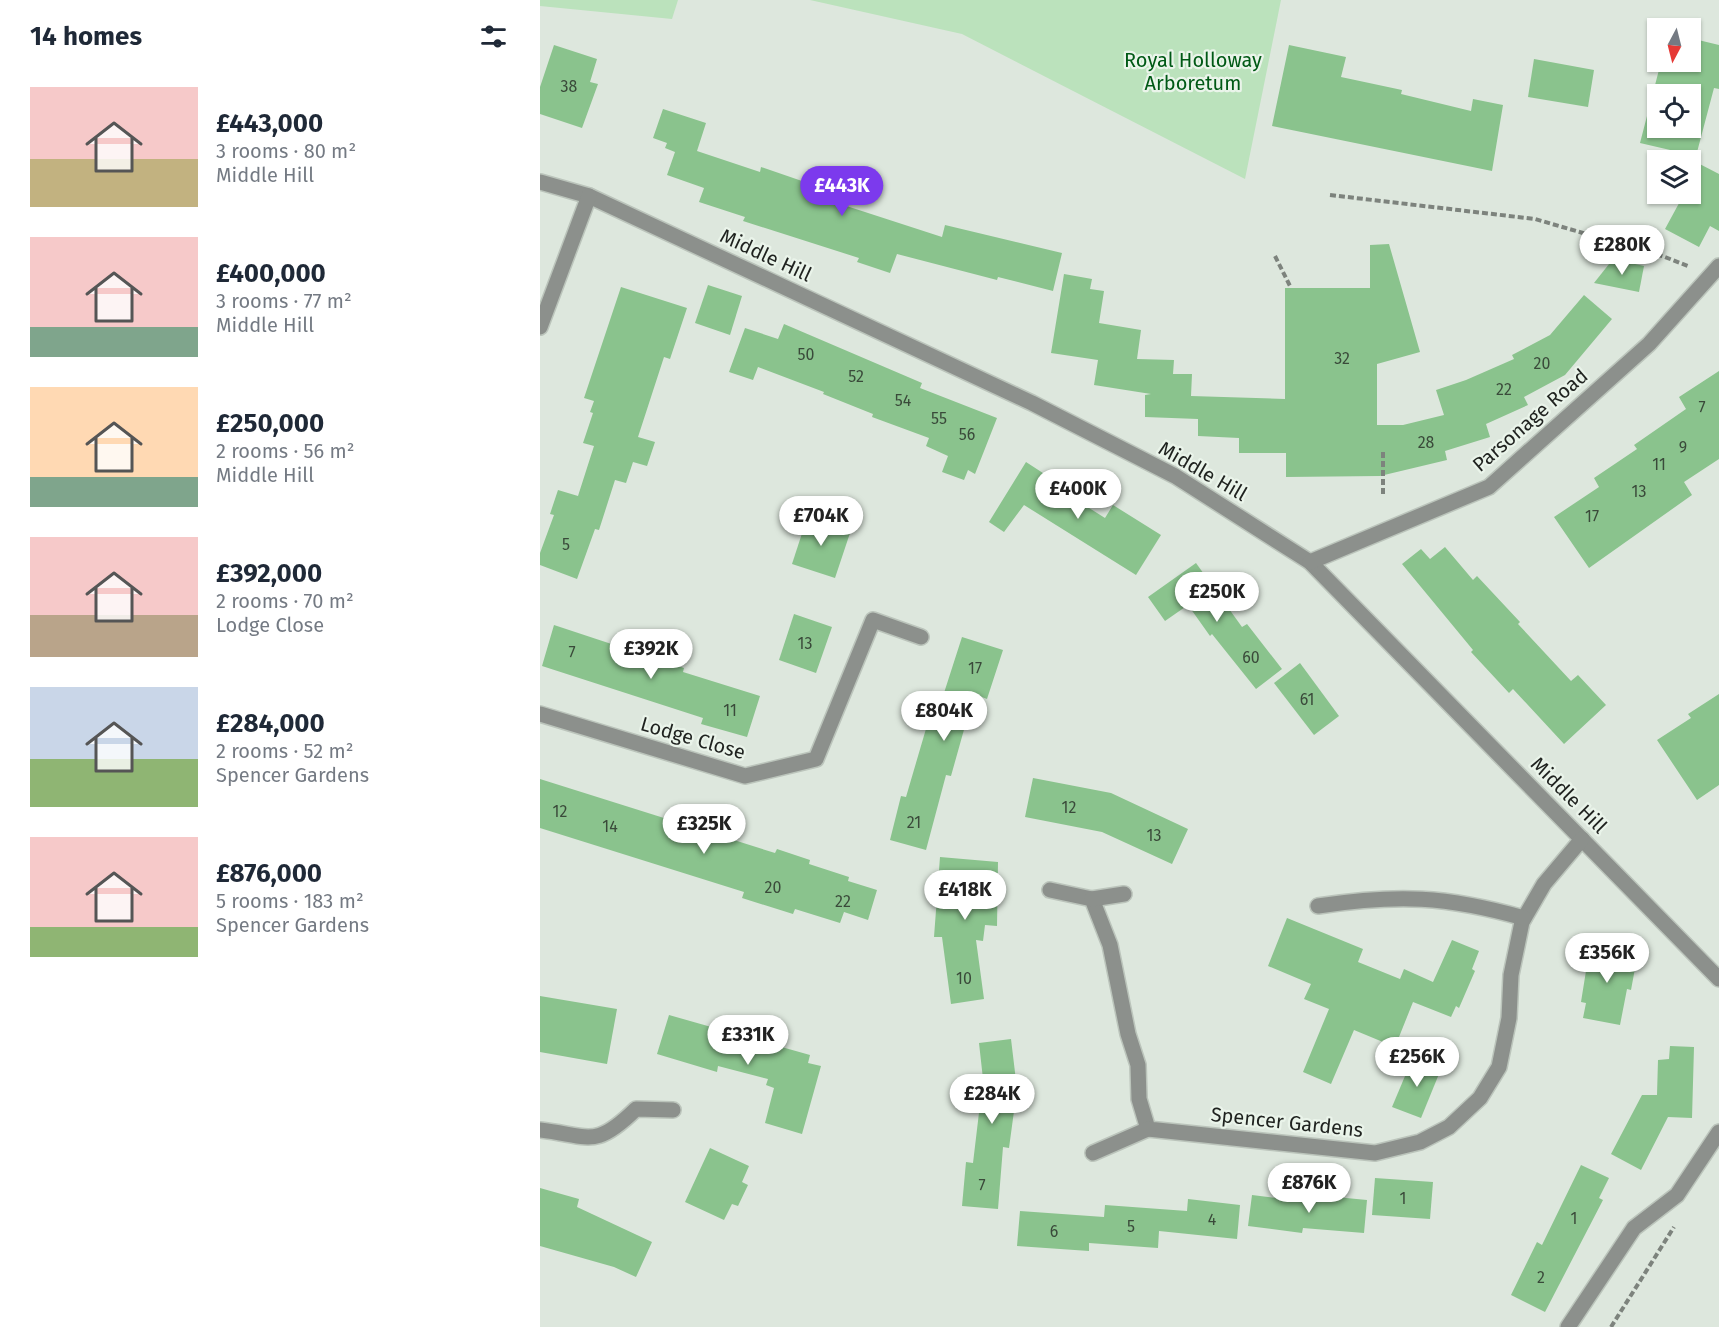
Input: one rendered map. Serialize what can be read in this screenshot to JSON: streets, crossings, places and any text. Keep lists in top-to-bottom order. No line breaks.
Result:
{"streets":{"street":["Middle Hill","Parsonage Road","Lodge Close","Spencer Gardens"]},"crossings":[["Middle Hill","Parsonage Road"],["Middle Hill","Spencer Gardens"]],"parks":["Royal Holloway Arboretum"],"house_numbers":["38","50","32","20","52","22","54","7","55","56","28","9","11","13","17","5","13","7","60","17","61","11","12","12","21","14","13","20","22","10","7","1","1","4","5","6","2"],"north":"bottom","page":{"heading":"14 homes","list":[{"name":"£443,000","note":"3 rooms · 80 m² · Middle Hill"},{"name":"£400,000","note":"3 rooms · 77 m² · Middle Hill"},{"name":"£250,000","note":"2 rooms · 56 m² · Middle Hill"},{"name":"£392,000","note":"2 rooms · 70 m² · Lodge Close"},{"name":"£284,000","note":"2 rooms · 52 m² · Spencer Gardens"},{"name":"£876,000","note":"5 rooms · 183 m² · Spencer Gardens"}],"price":["£443K","£280K","£400K","£704K","£250K","£392K","£804K","£325K","£418K","£356K","£331K","£256K","£284K","£876K"]}}
